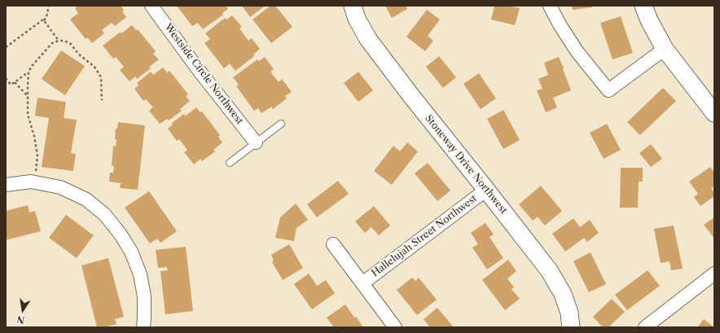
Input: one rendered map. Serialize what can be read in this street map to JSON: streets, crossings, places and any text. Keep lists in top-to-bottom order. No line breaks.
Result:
{"streets":{"street":["Westside Circle Northwest","Stoneway Drive Northwest","Hallelujah Street Northwest"]},"crossings":[["Stoneway Drive Northwest","Hallelujah Street Northwest"]],"north":"bottom"}
